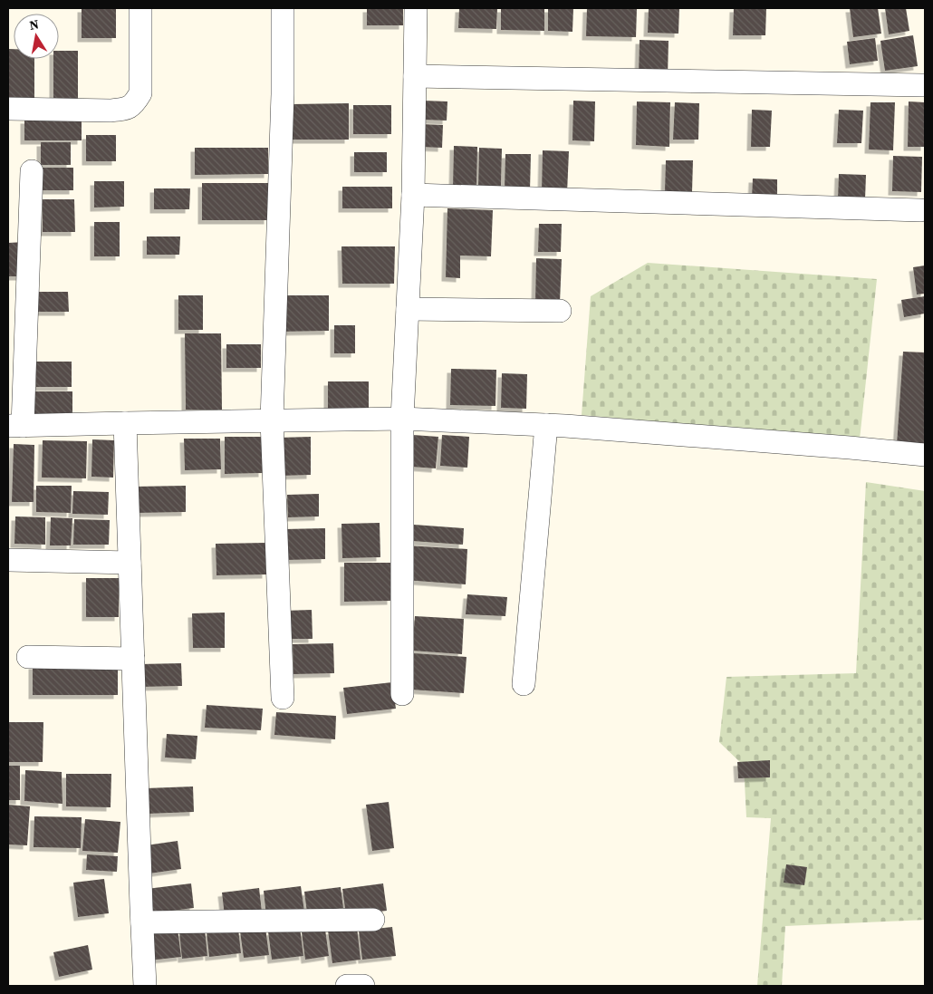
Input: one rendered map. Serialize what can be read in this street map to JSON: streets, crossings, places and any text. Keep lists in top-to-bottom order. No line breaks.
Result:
{"north":"top"}
